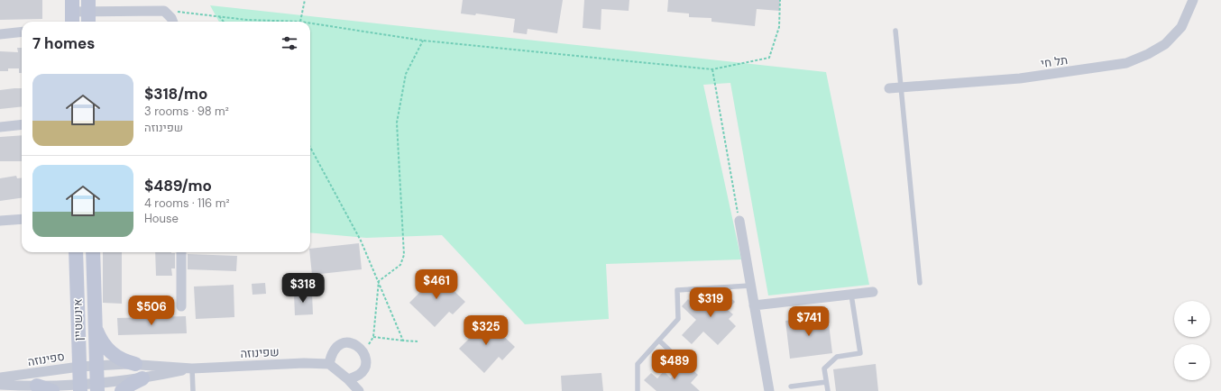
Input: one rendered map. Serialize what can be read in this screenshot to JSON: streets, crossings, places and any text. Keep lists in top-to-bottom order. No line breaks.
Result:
{"streets":{"main road":["אינשטיין"],"street":["תל חי","שפינוזה","ספינוזה"]},"crossings":[["אינשטיין","שפינוזה"],["אינשטיין","ספינוזה"],["שפינוזה","ספינוזה"]],"page":{"heading":"7 homes","list":[{"name":"$318/mo","note":"3 rooms · 98 m² · שפינוזה"},{"name":"$489/mo","note":"4 rooms · 116 m² · House"}],"price":["$461","$318","$319","$506","$741","$325","$489"],"map_buttons":["+","−"]}}
